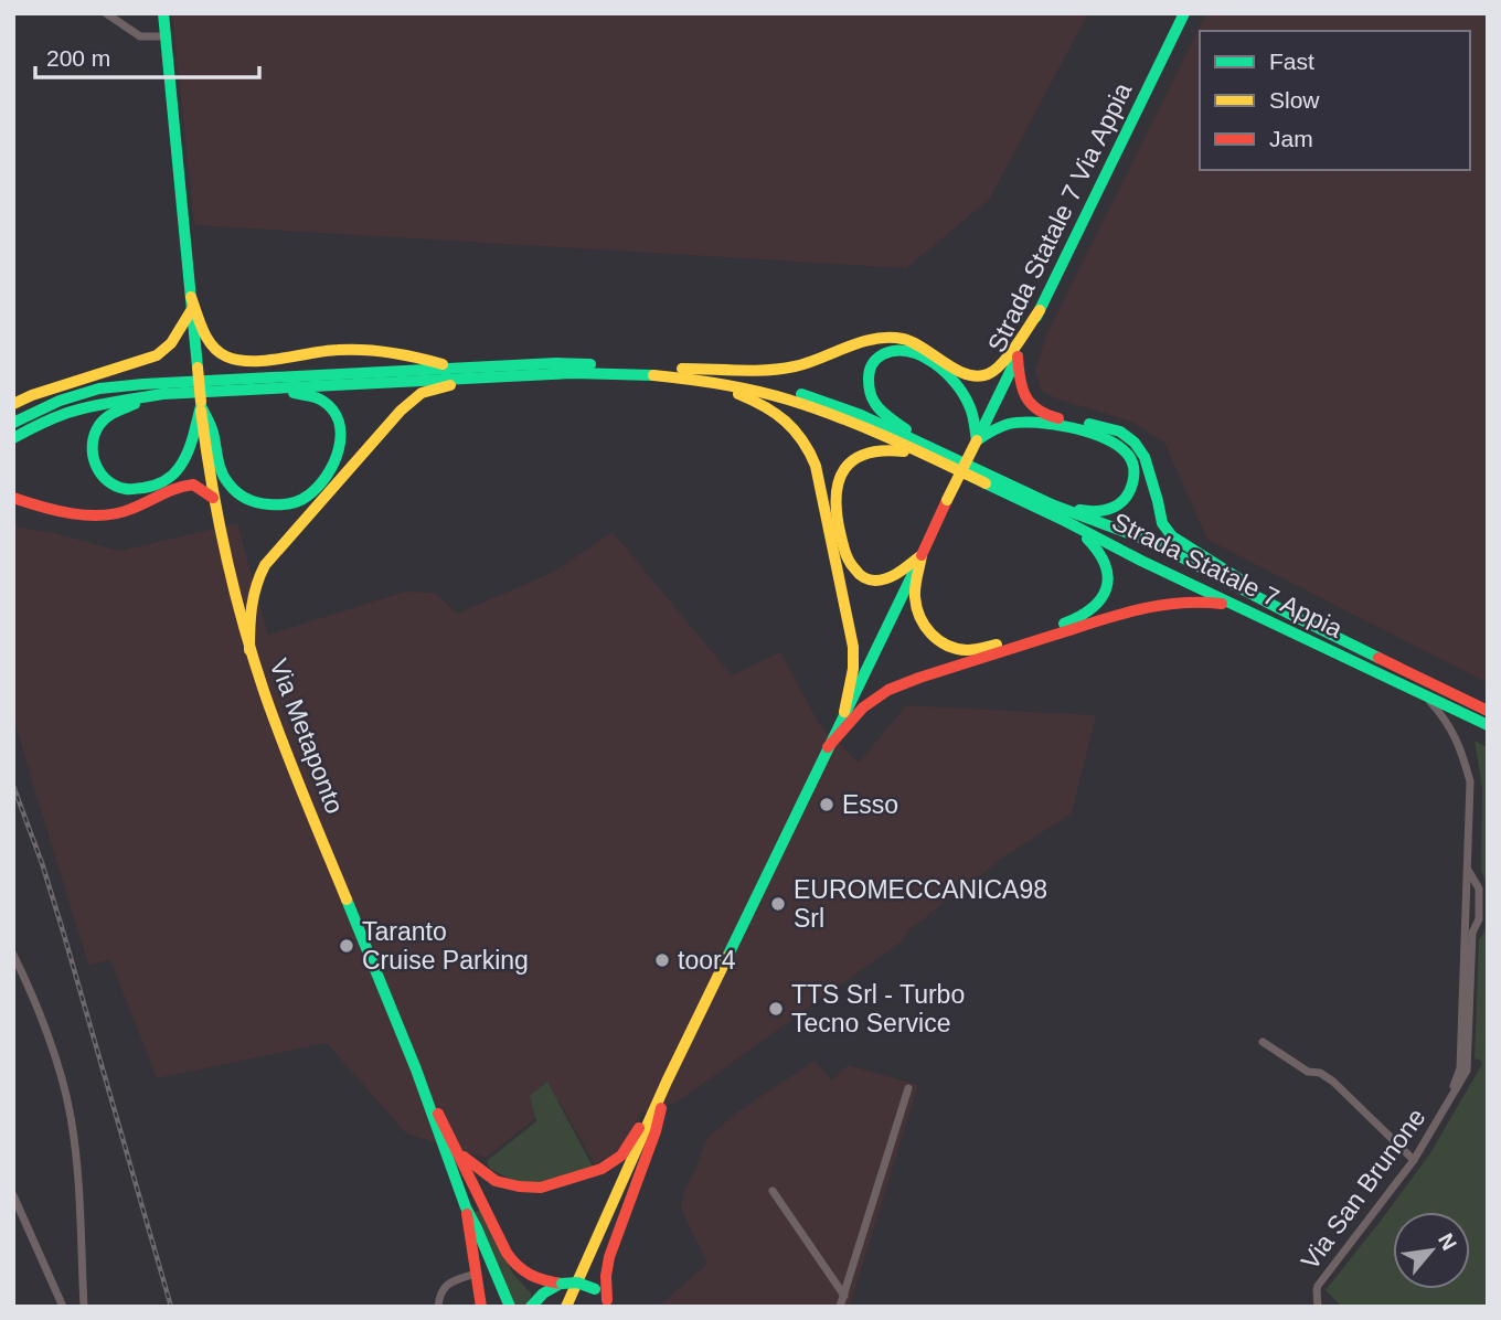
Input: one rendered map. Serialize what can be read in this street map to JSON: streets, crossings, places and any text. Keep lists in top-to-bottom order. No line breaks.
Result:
{"streets":{"main road":["Strada Statale 7 Via Appia","Strada Statale 7 Appia","Via Metaponto"],"street":["Via San Brunone"]},"crossings":[["Strada Statale 7 Appia","Via San Brunone"]],"places":["Esso","EUROMECCANICA98 Srl","Taranto Cruise Parking","toor4","TTS Srl - Turbo Tecno Service"],"legend":["Fast","Slow","Jam"],"scale_bar":"200 m","north":"top right"}
